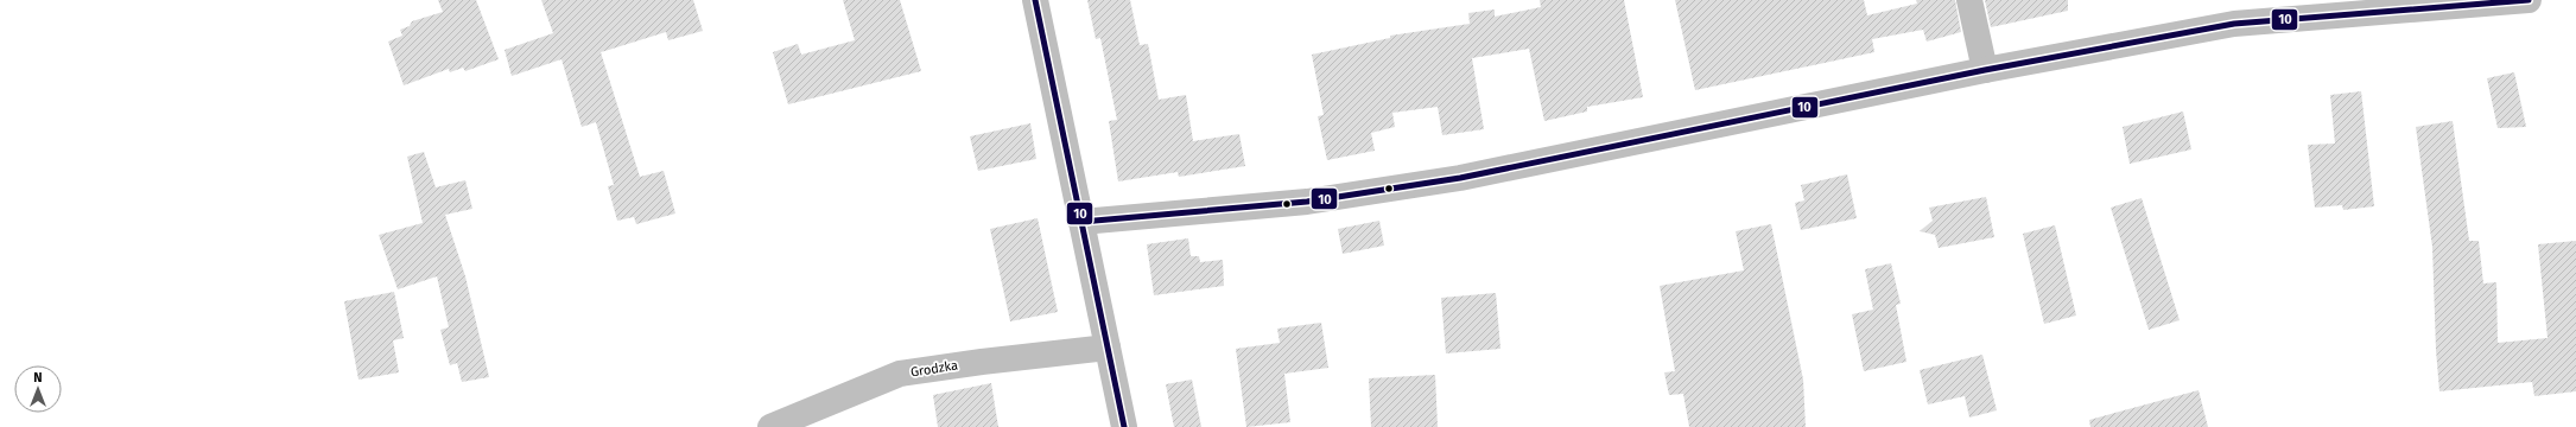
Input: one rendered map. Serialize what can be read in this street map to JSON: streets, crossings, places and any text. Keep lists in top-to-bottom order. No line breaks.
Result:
{"streets":{"street":["Grodzka"]},"lines":["transit line 10"],"north":"top"}
